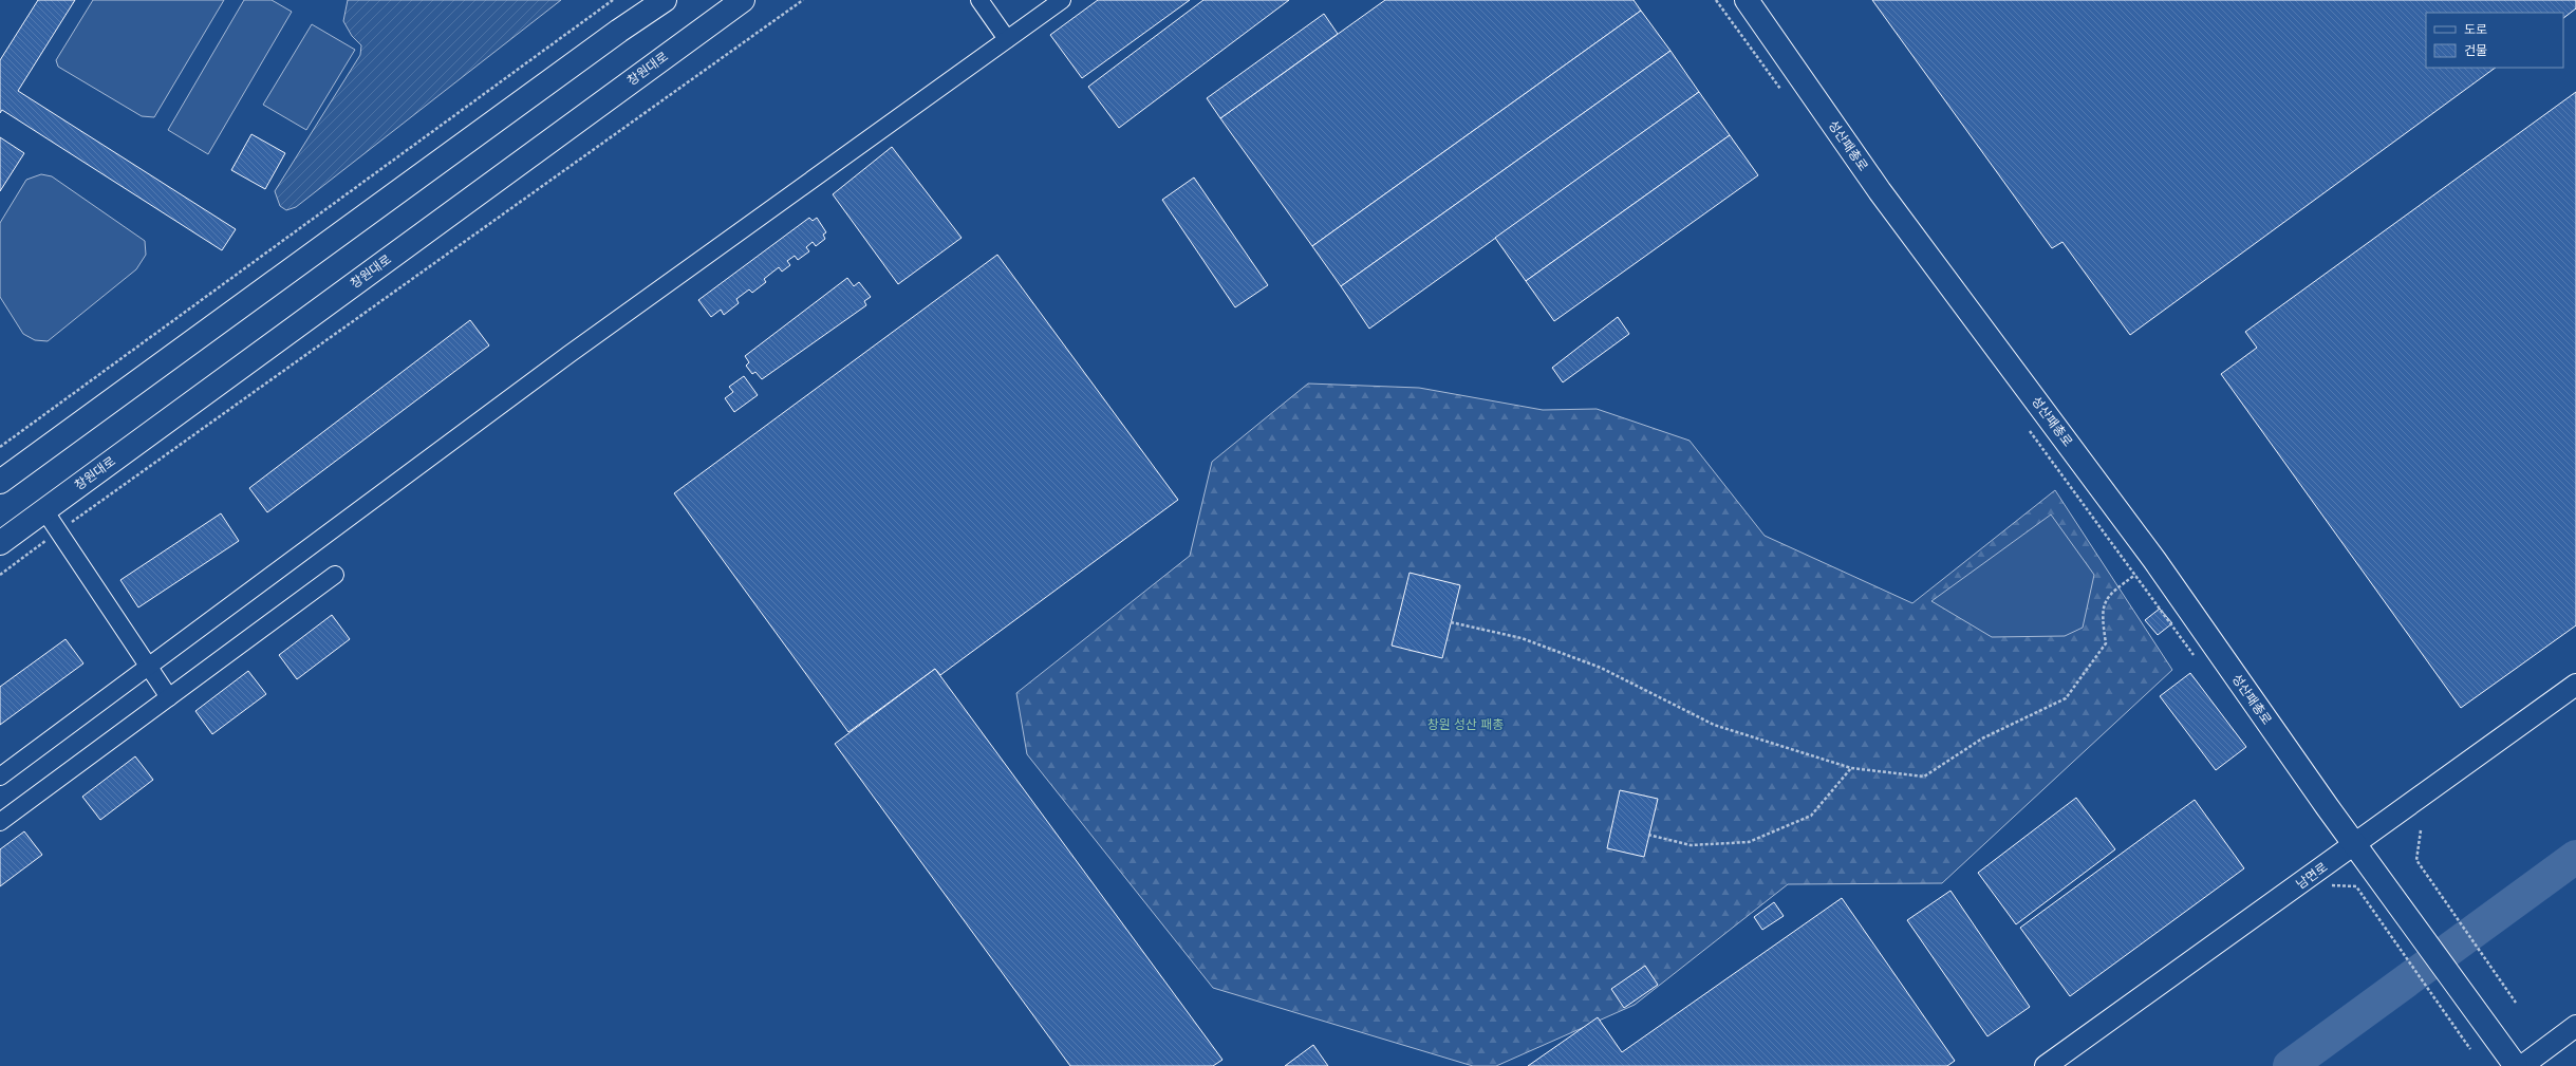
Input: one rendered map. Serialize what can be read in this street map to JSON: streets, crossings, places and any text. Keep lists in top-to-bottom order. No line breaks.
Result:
{"streets":{"main road":["창원대로","성산패총로"],"street":["남면로"]},"crossings":[["성산패총로","남면로"]],"parks":["창원 성산 패총"],"legend":["도로","건물"]}
